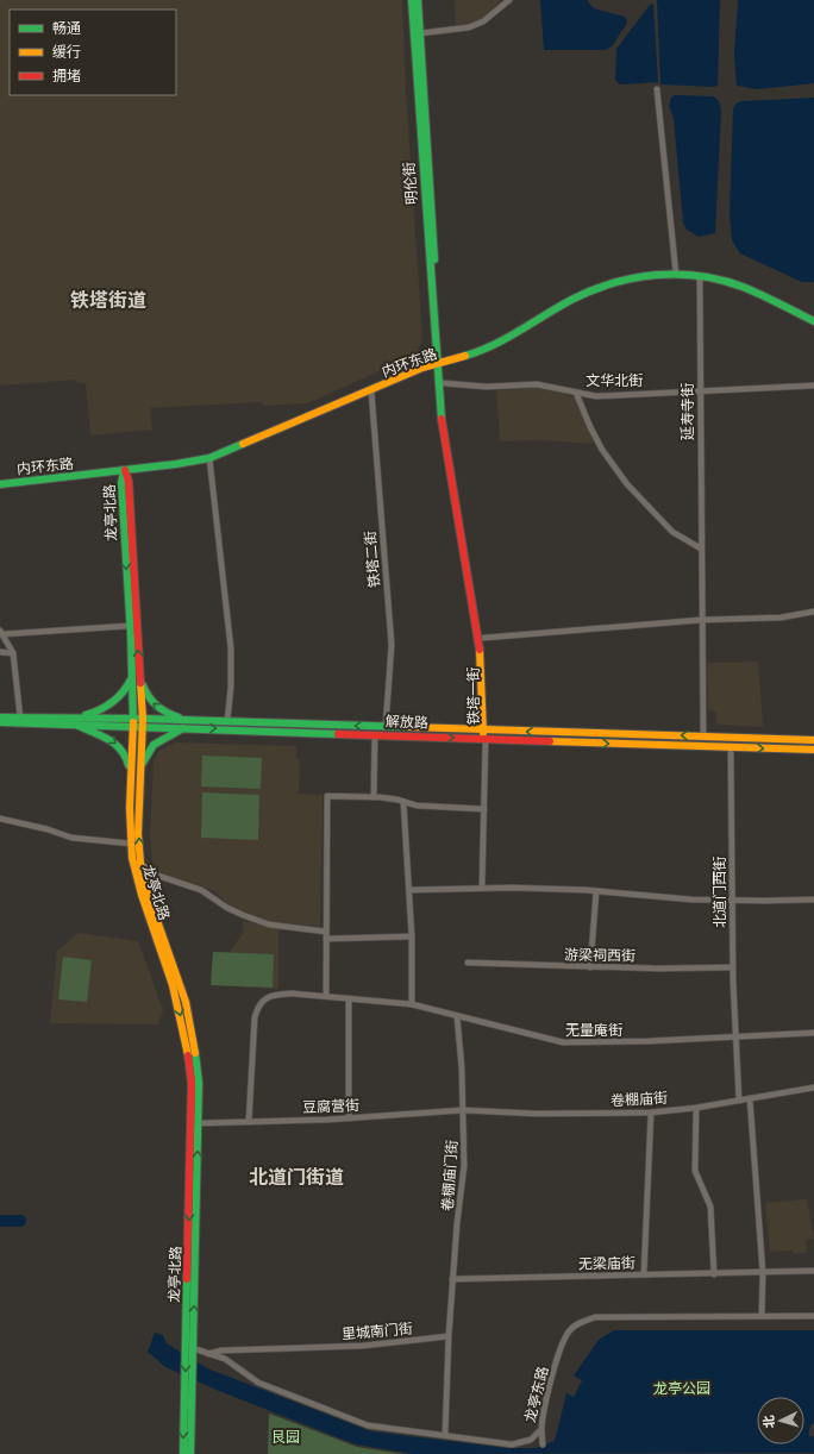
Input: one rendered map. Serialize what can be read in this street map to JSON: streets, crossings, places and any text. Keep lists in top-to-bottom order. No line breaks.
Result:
{"streets":{"main road":["明伦街","内环东路","龙亭北路","铁塔一街","解放路"],"street":["文华北街","延寿寺街","铁塔二街","北道门西街","游梁祠西街","无量庵街","卷棚庙街","豆腐营街","卷棚庙门街","无梁庙街","里城南门街","龙亭东路"]},"crossings":[["明伦街","内环东路"],["明伦街","铁塔一街"],["内环东路","延寿寺街"],["内环东路","龙亭北路"],["内环东路","铁塔二街"],["内环东路","铁塔一街"],["文华北街","延寿寺街"],["文华北街","铁塔一街"],["延寿寺街","解放路"],["龙亭北路","解放路"],["龙亭北路","豆腐营街"],["龙亭北路","龙亭东路"],["铁塔二街","解放路"],["铁塔一街","解放路"],["解放路","北道门西街"],["北道门西街","游梁祠西街"],["北道门西街","无量庵街"],["北道门西街","卷棚庙街"],["无量庵街","豆腐营街"],["无量庵街","卷棚庙门街"],["卷棚庙街","豆腐营街"],["卷棚庙街","卷棚庙门街"],["豆腐营街","卷棚庙门街"],["卷棚庙门街","无梁庙街"],["卷棚庙门街","里城南门街"],["里城南门街","龙亭东路"]],"districts":["铁塔街道","北道门街道"],"parks":["龙亭公园","艮园"],"legend":["畅通","缓行","拥堵"],"north":"left"}
